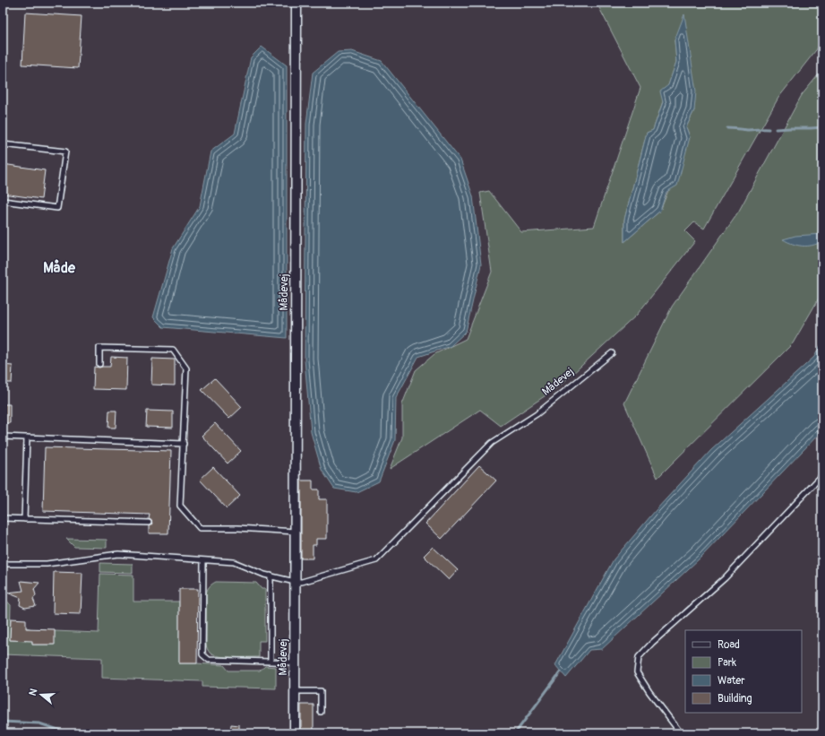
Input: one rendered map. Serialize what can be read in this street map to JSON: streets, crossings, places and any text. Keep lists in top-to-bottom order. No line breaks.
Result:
{"streets":{"street":["Mådevej"]},"districts":["Måde"],"legend":["Road","Park","Water","Building"],"north":"left"}
